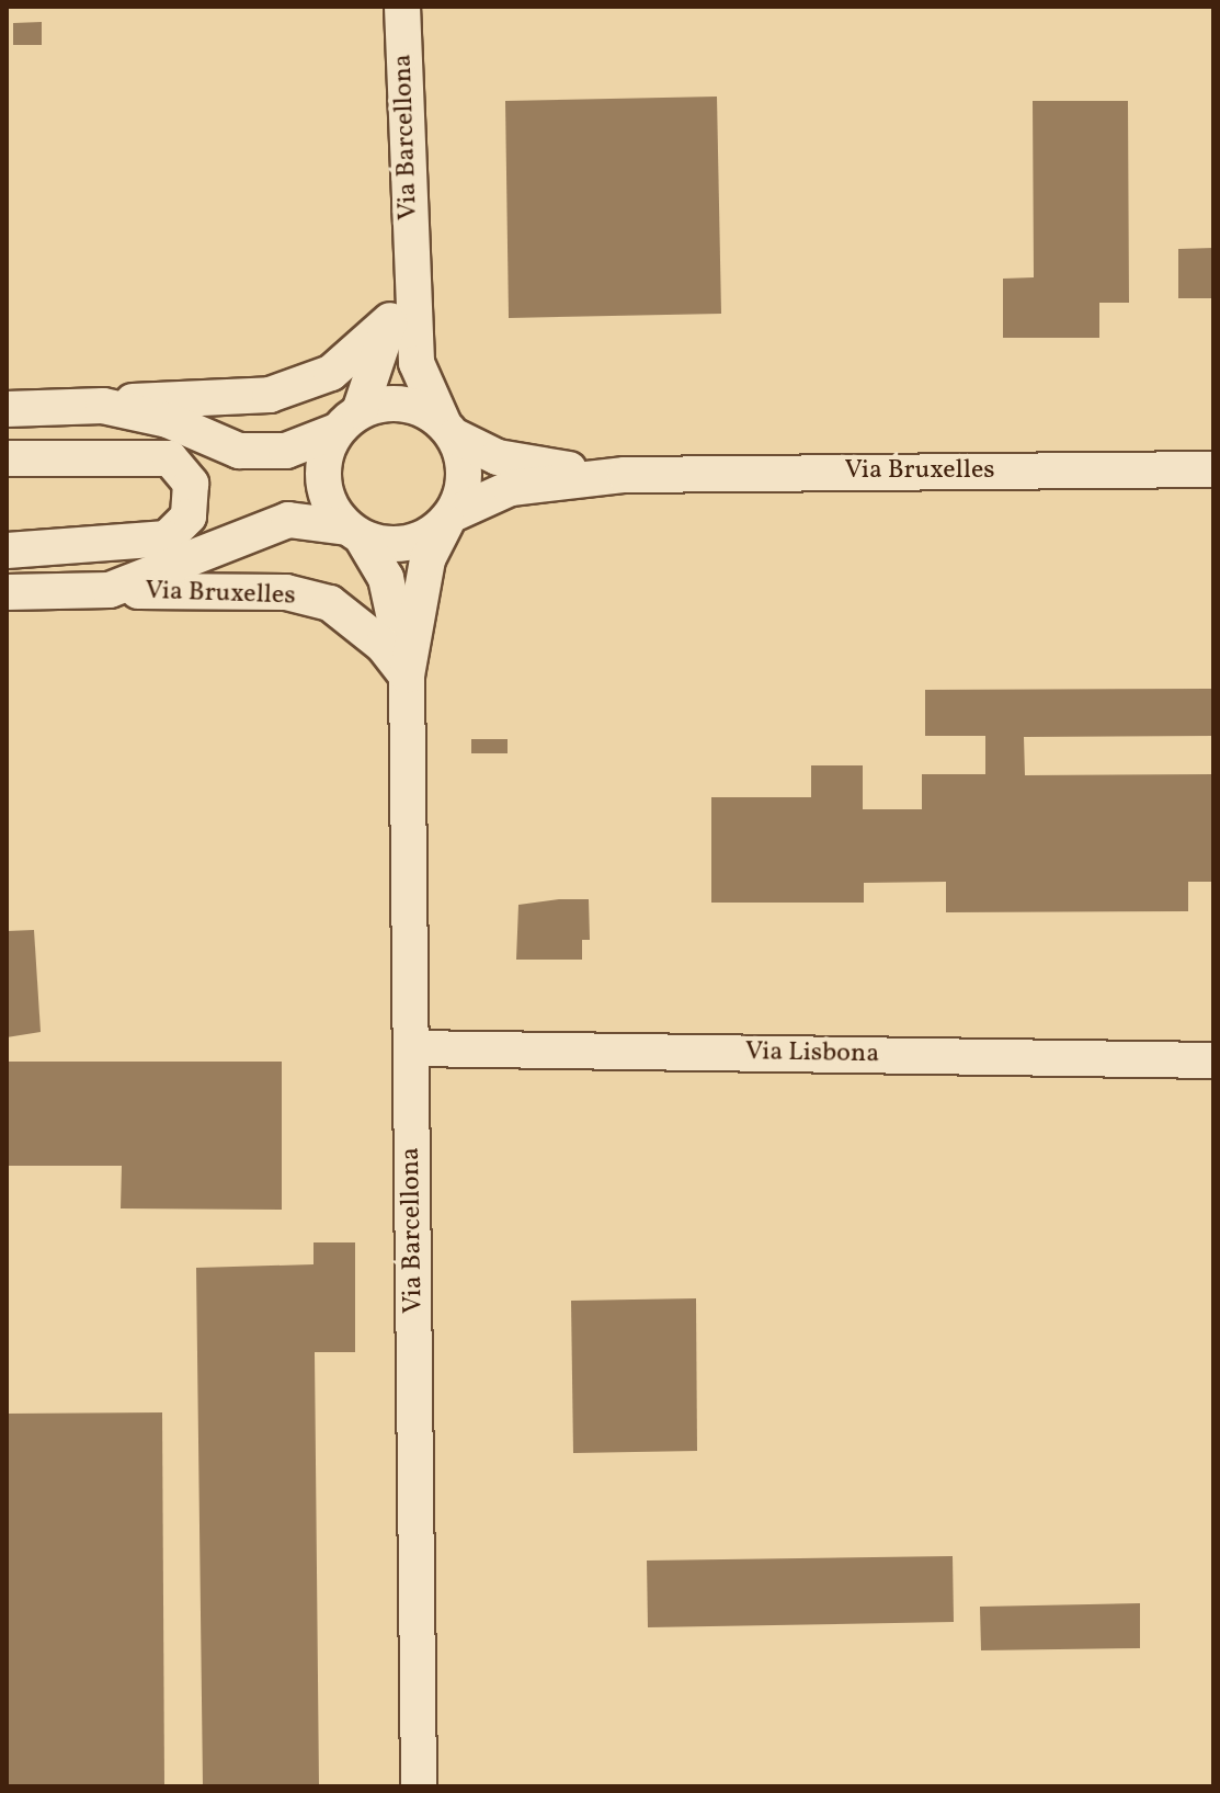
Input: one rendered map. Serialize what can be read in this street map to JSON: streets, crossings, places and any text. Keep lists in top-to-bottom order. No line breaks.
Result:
{"streets":{"street":["Via Barcellona","Via Bruxelles","Via Lisbona"]},"crossings":[["Via Barcellona","Via Bruxelles"],["Via Barcellona","Via Lisbona"]]}
